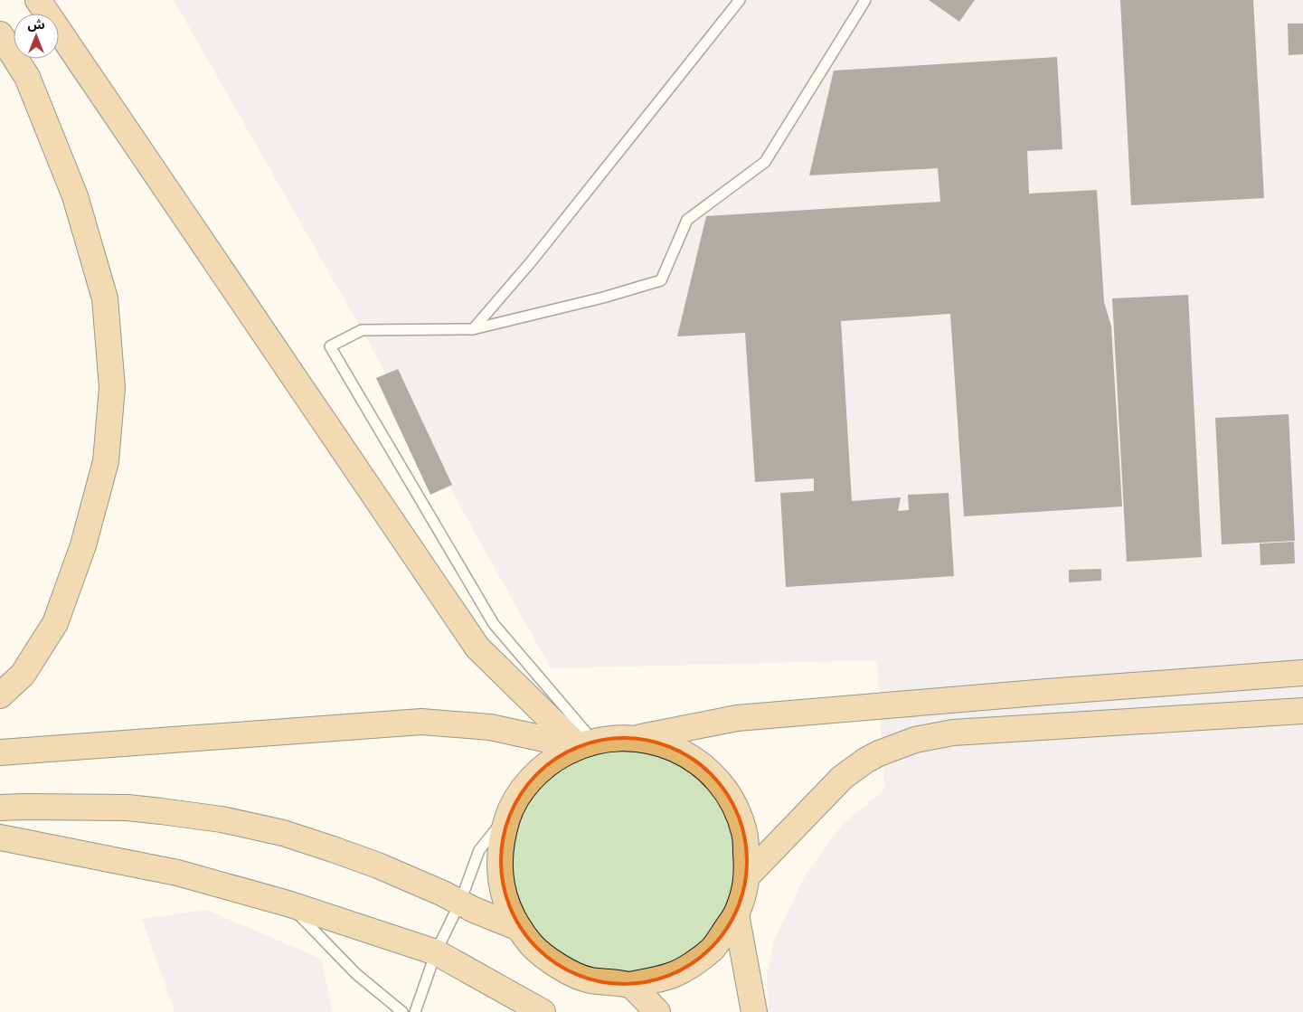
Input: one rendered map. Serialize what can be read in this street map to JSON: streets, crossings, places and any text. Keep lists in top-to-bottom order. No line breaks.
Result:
{"north":"top"}
